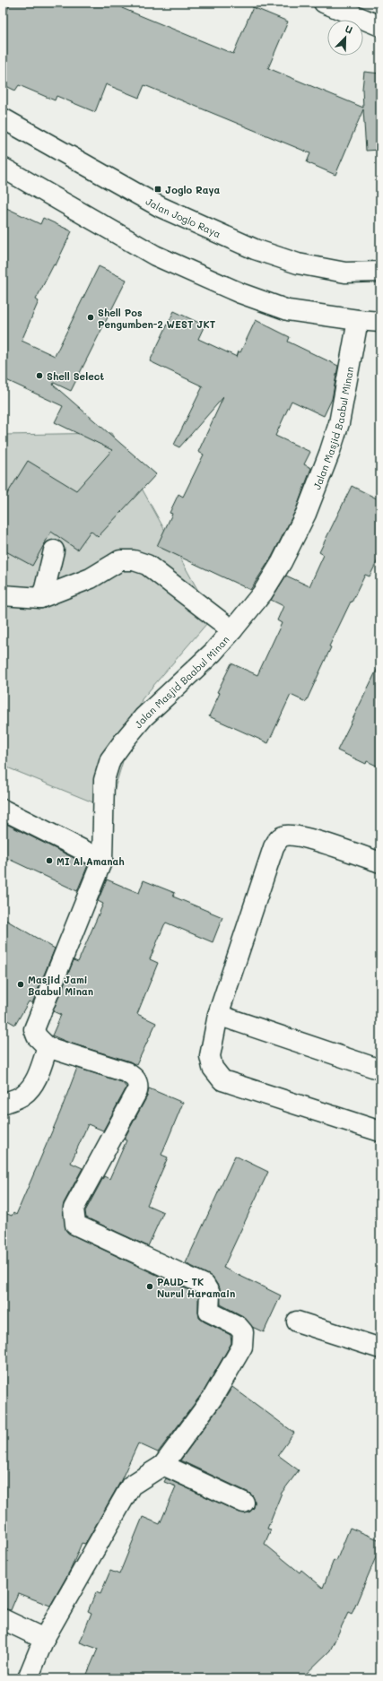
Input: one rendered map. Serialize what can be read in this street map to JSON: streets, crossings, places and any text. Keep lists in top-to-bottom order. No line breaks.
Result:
{"streets":{"street":["Jalan Joglo Raya","Jalan Masjid Baabul Minan"]},"places":{"transit":["Joglo Raya"],"other":["Shell Pos Pengumben-2 WEST JKT","Shell Select","MI Al Amanah","Masjid Jami Baabul Minan","PAUD- TK Nurul Haramain"]},"north":"top right"}
